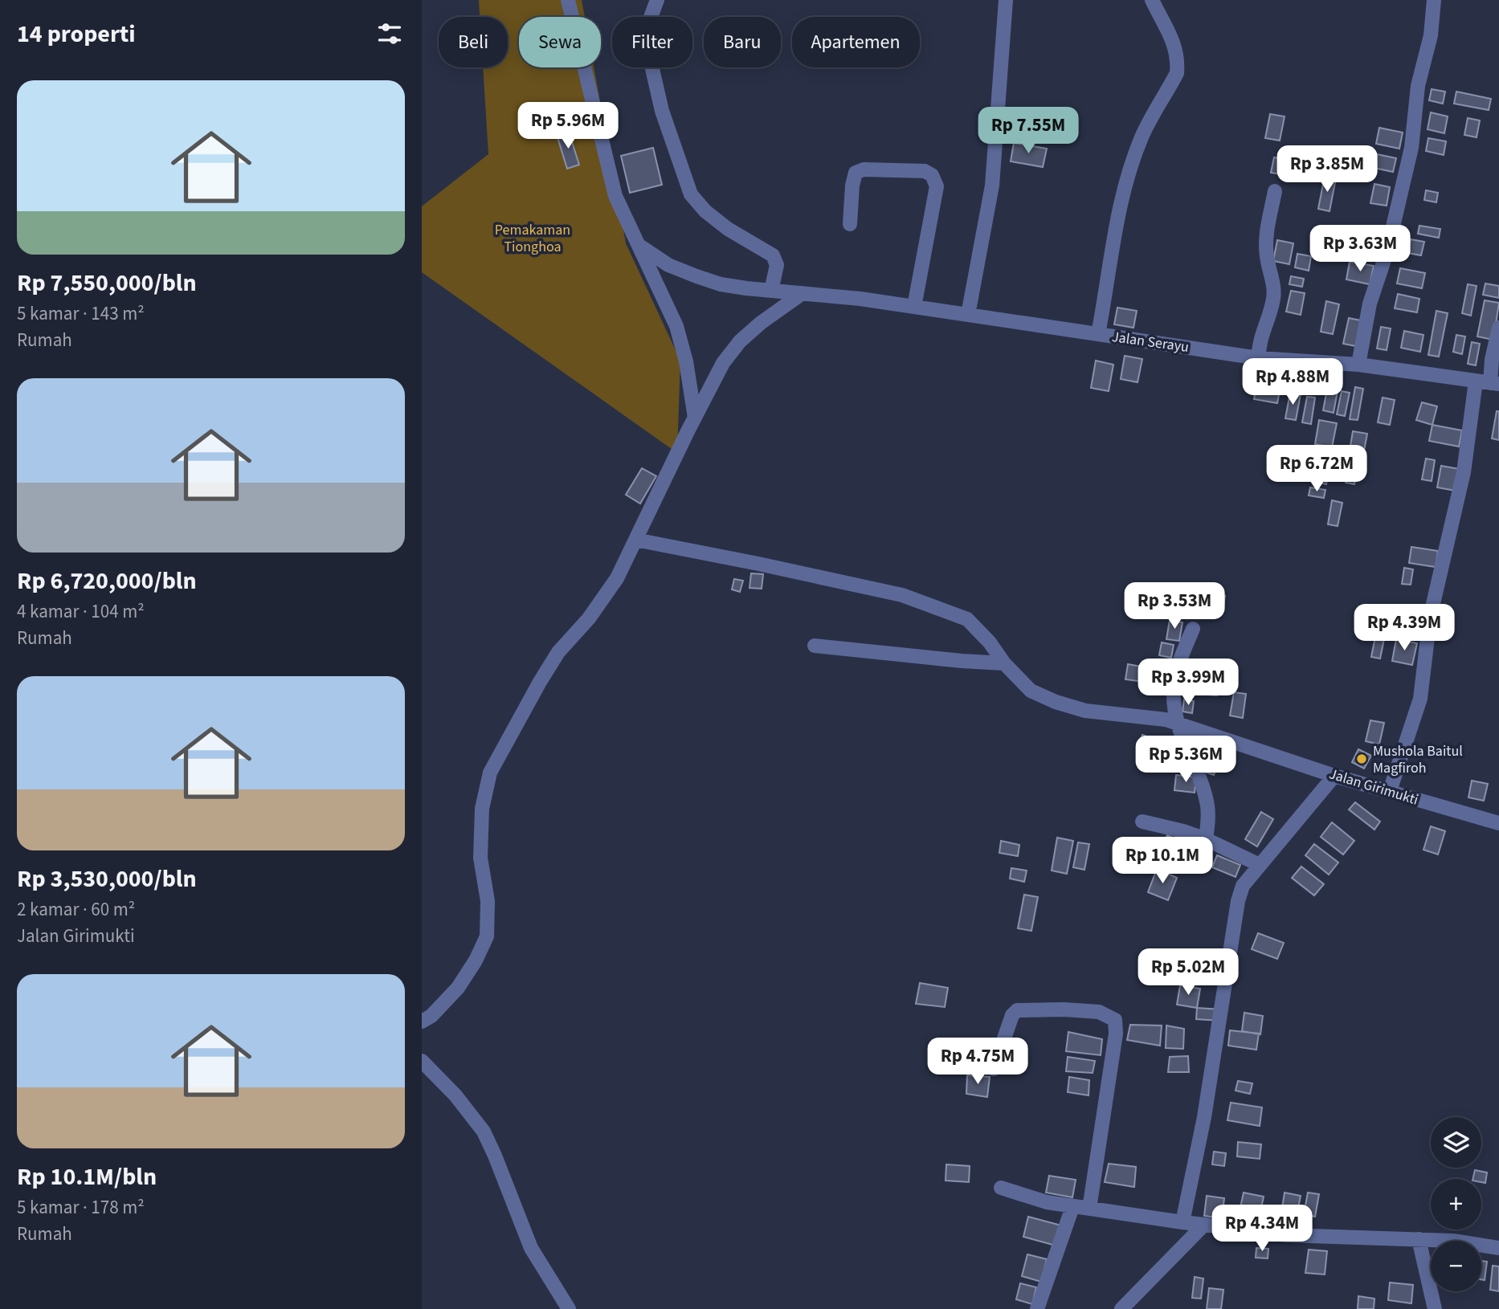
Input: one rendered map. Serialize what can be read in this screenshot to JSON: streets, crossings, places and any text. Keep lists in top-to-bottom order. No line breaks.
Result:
{"streets":{"street":["Jalan Serayu","Jalan Girimukti"]},"parks":["Pemakaman Tionghoa"],"places":["Mushola Baitul Magfiroh"],"page":{"heading":"14 properti","chip":["Beli","Sewa","Filter","Baru","Apartemen"],"list":[{"name":"Rp 7,550,000/bln","note":"5 kamar · 143 m² · Rumah"},{"name":"Rp 6,720,000/bln","note":"4 kamar · 104 m² · Rumah"},{"name":"Rp 3,530,000/bln","note":"2 kamar · 60 m² · Jalan Girimukti"},{"name":"Rp 10.1M/bln","note":"5 kamar · 178 m² · Rumah"}],"price":["Rp 5.96M","Rp 7.55M","Rp 3.85M","Rp 3.63M","Rp 4.88M","Rp 6.72M","Rp 3.53M","Rp 4.39M","Rp 3.99M","Rp 5.36M","Rp 10.1M","Rp 5.02M","Rp 4.75M","Rp 4.34M"],"map_buttons":["+","−"]}}
